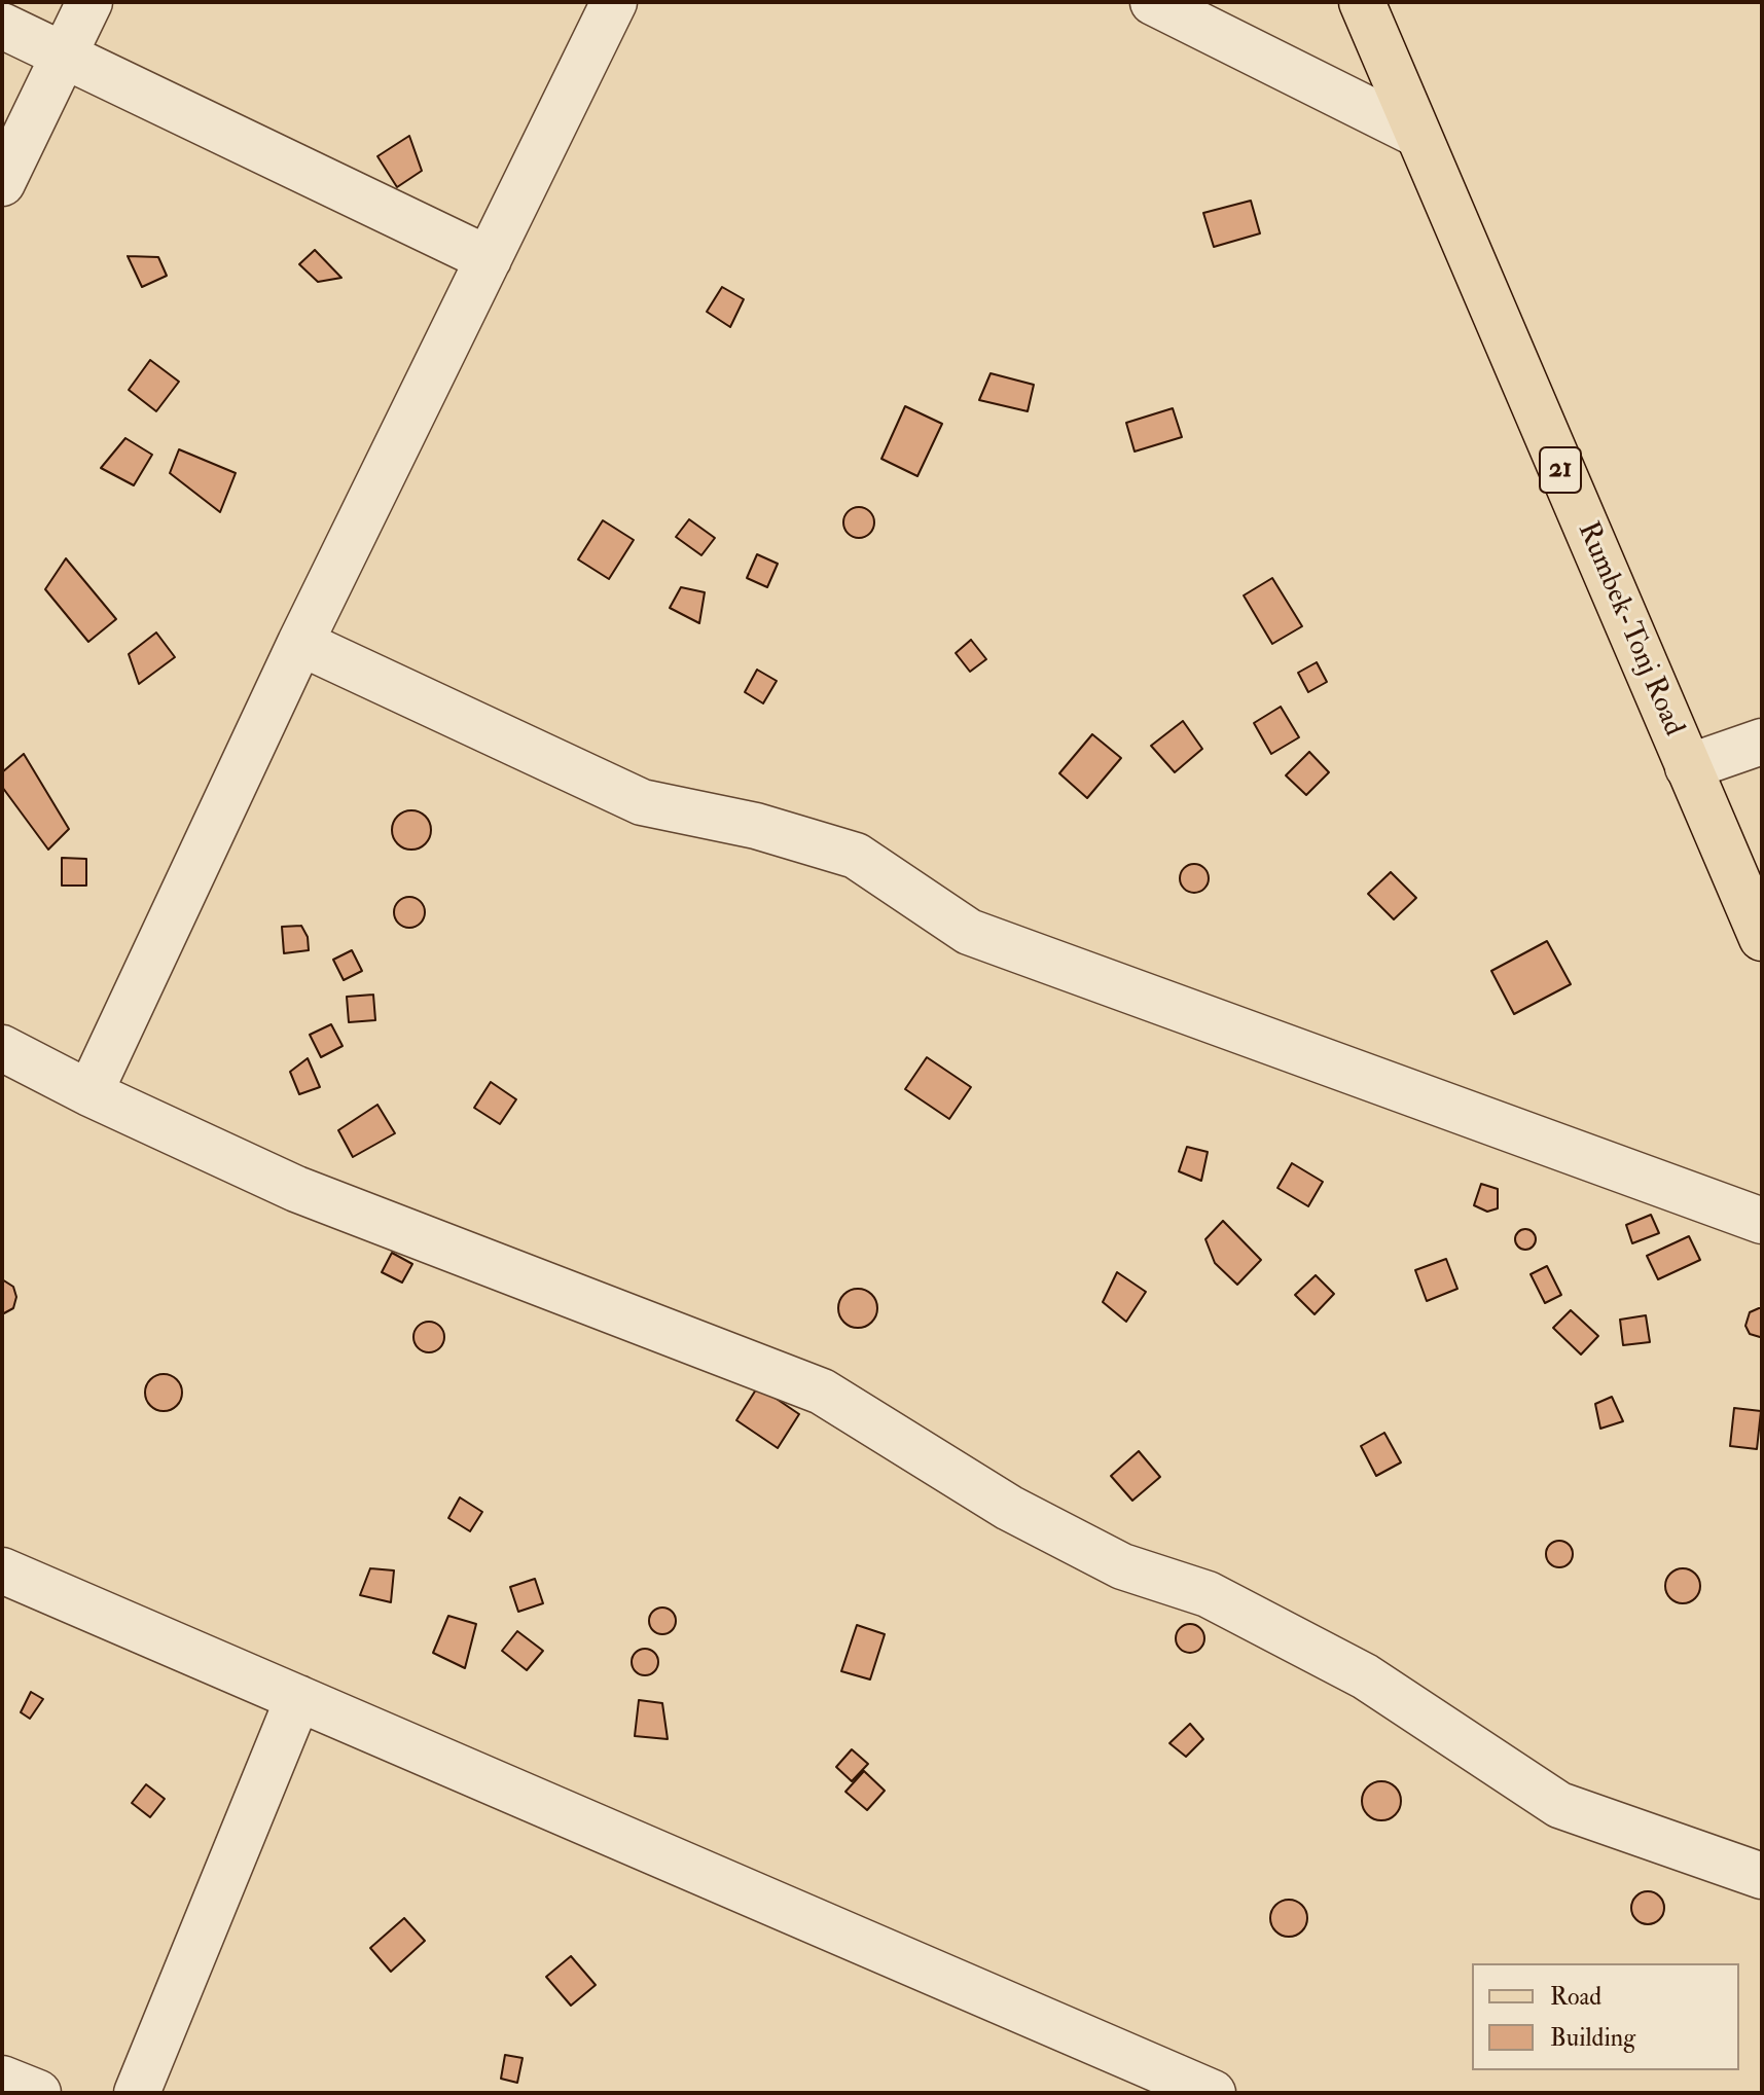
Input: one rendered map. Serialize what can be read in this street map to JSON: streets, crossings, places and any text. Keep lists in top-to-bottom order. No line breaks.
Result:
{"streets":{"main road":["21","Rumbek-Tonj Road"]},"legend":["Road","Building"]}
